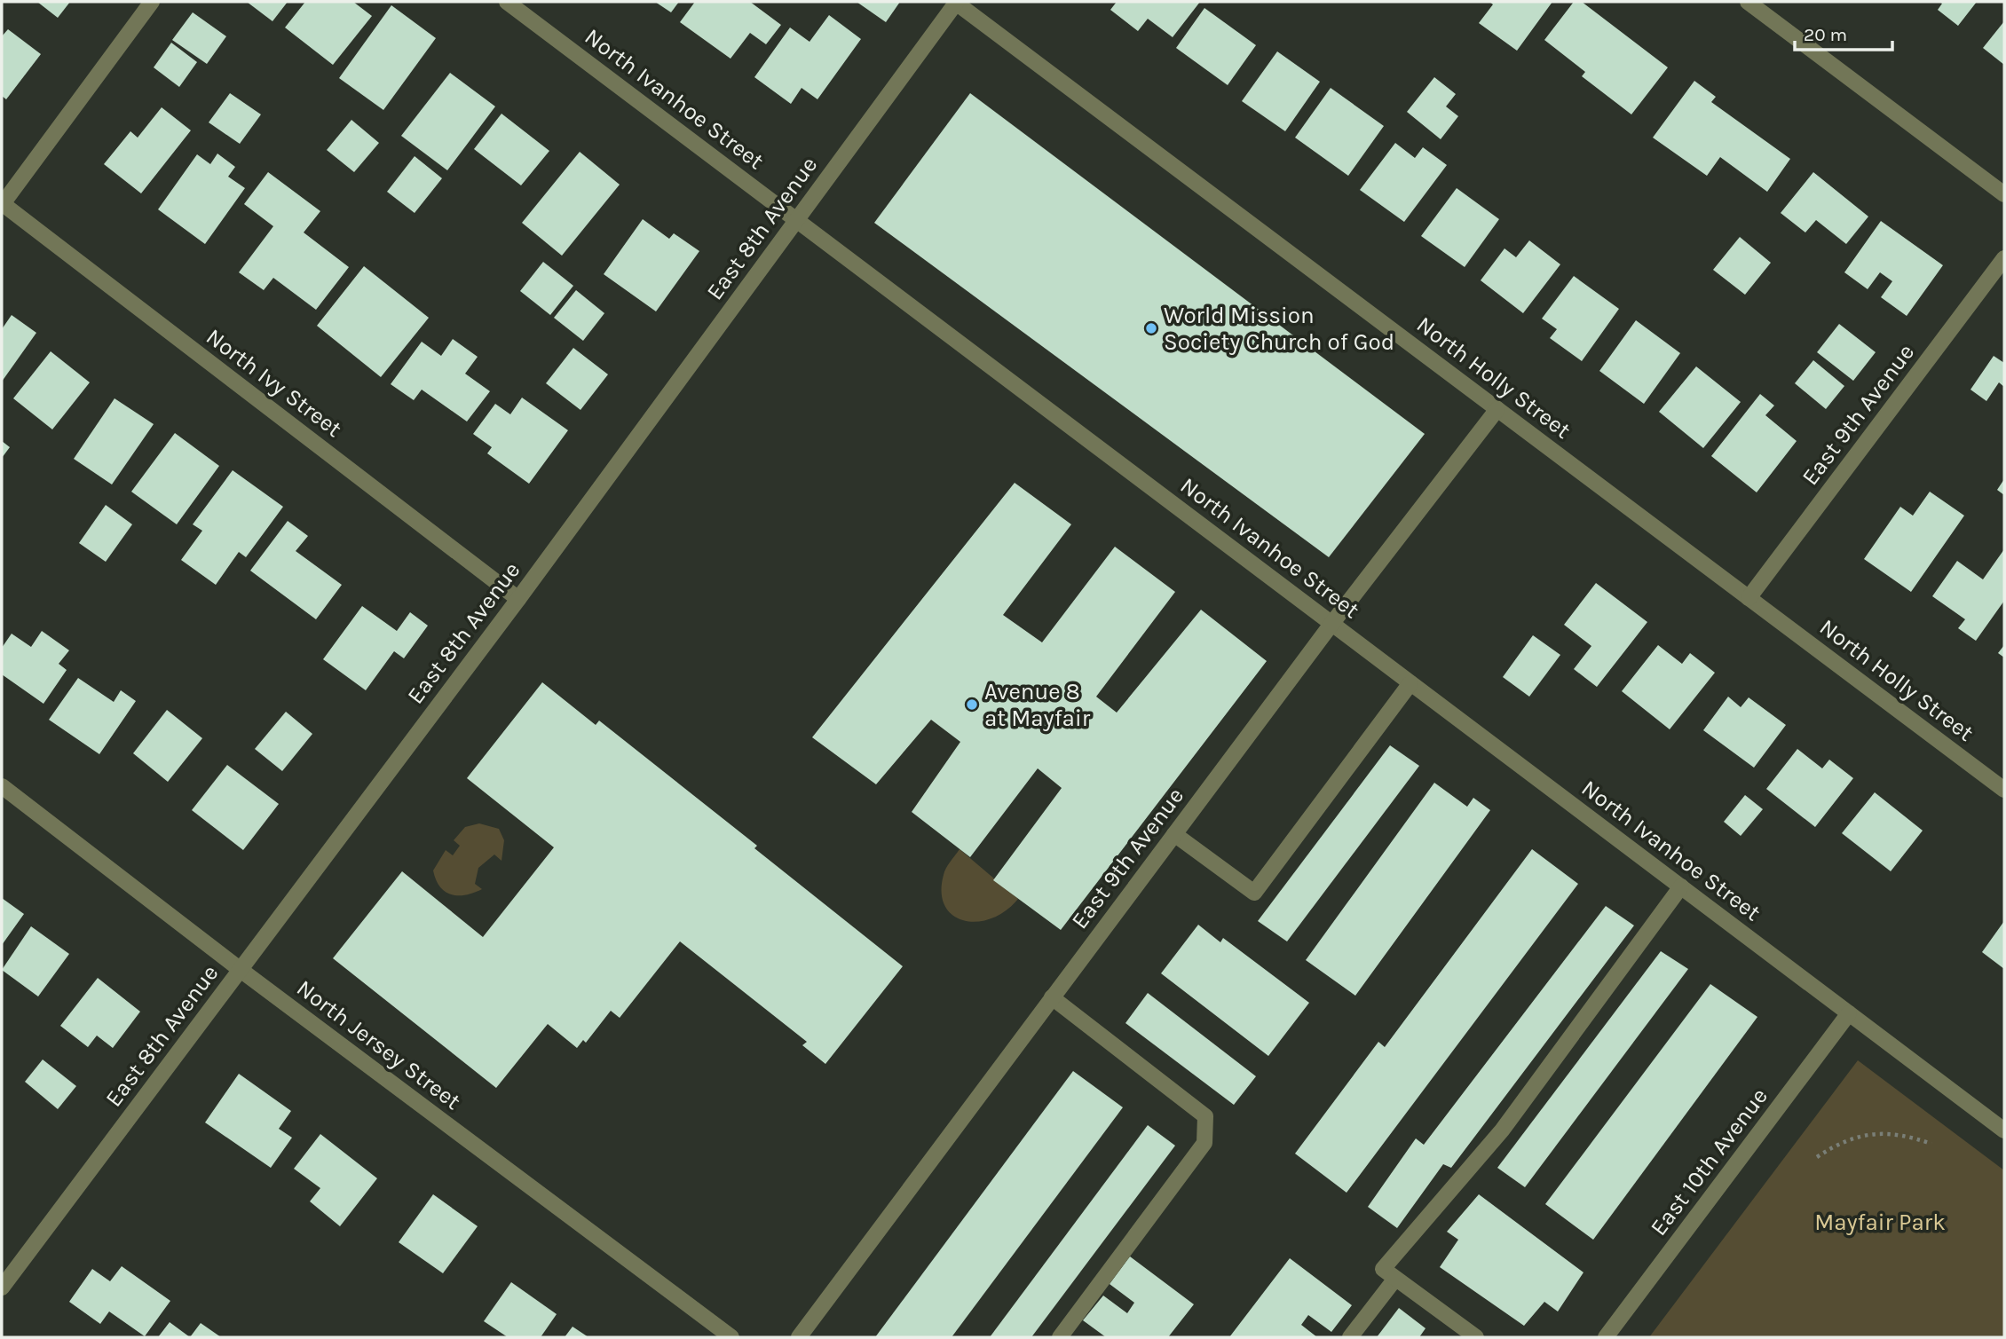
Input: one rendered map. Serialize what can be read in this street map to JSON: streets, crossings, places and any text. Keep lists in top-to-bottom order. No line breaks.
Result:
{"streets":{"street":["North Ivanhoe Street","East 8th Avenue","North Holly Street","North Ivy Street","East 9th Avenue","North Jersey Street","East 10th Avenue"]},"crossings":[["North Ivanhoe Street","East 8th Avenue"],["North Ivanhoe Street","East 9th Avenue"],["North Ivanhoe Street","East 10th Avenue"],["East 8th Avenue","North Holly Street"],["East 8th Avenue","North Ivy Street"],["East 8th Avenue","North Jersey Street"],["North Holly Street","East 9th Avenue"]],"parks":["Mayfair Park"],"places":["World Mission Society Church of God","Avenue 8 at Mayfair"],"scale_bar":"20 m"}
